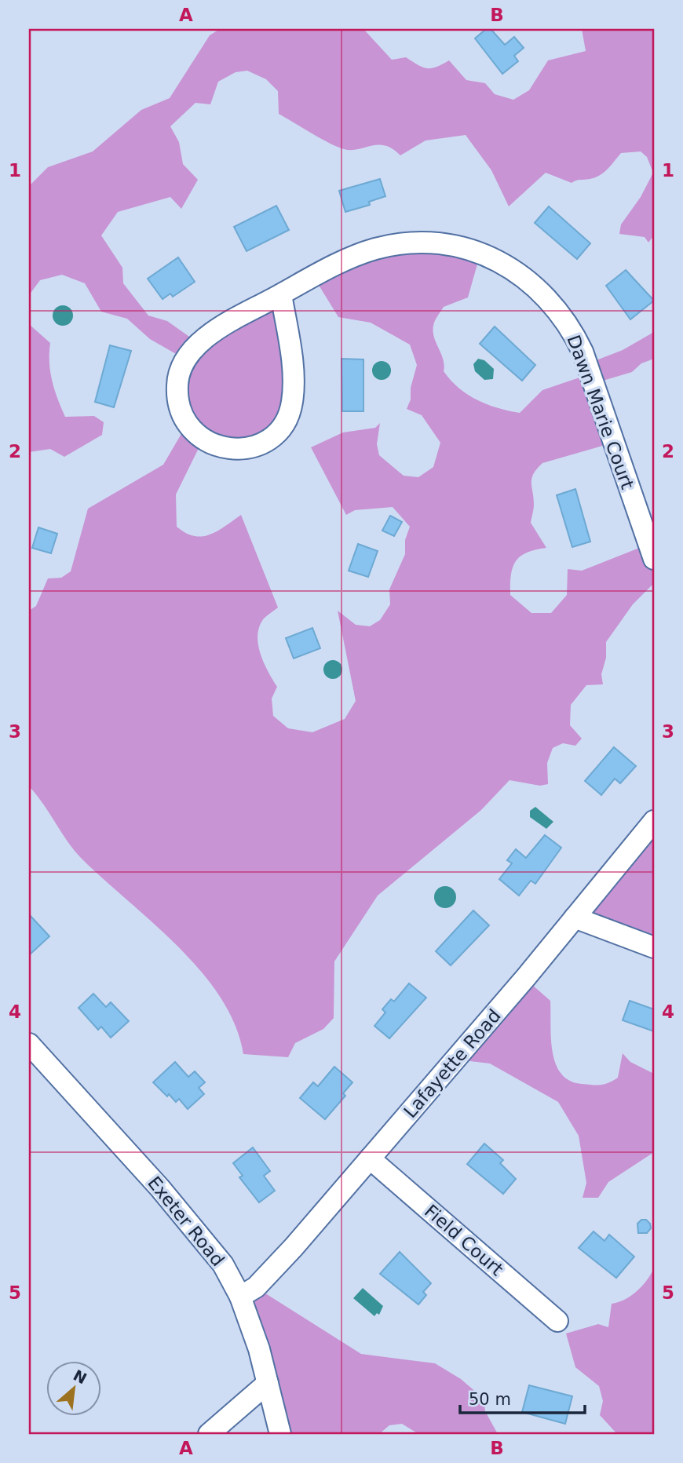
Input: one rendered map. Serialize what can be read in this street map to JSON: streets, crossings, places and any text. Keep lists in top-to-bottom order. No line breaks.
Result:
{"streets":{"street":["Dawn Marie Court","Lafayette Road","Exeter Road","Field Court"]},"crossings":[["Lafayette Road","Exeter Road"],["Lafayette Road","Field Court"]],"scale_bar":"50 m","north":"top right","grid":{"columns":["A","B"],"rows":["1","2","3","4","5"]}}
